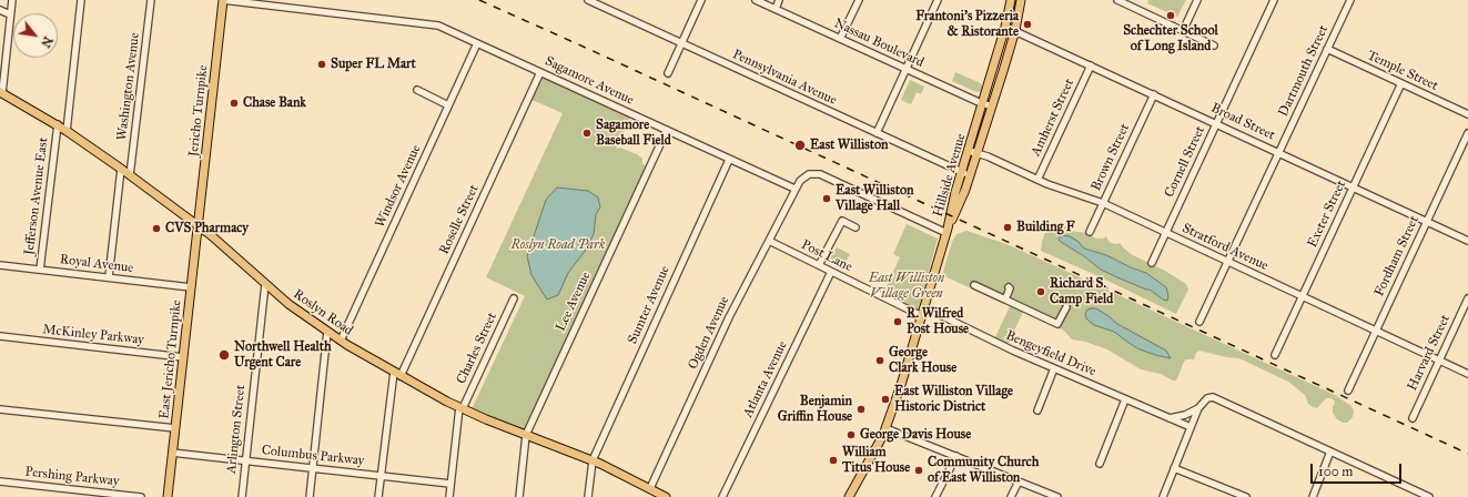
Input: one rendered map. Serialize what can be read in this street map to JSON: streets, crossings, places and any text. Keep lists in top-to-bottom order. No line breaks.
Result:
{"streets":{"main road":["Jericho Turnpike","Hillside Avenue","Roslyn Road","East Jericho Turnpike"],"street":["Nassau Boulevard","Dartmouth Street","Temple Street","Pennsylvania Avenue","Sagamore Avenue","Washington Avenue","Amherst Street","Broad Street","Brown Street","Cornell Street","Windsor Avenue","Jefferson Avenue East","Exeter Street","Roselle Street","Stratford Avenue","Post Lane","Fordham Street","Royal Avenue","Lee Avenue","Sumter Avenue","Ogden Avenue","McKinley Parkway","Charles Street","Harvard Street","Bengeyfield Drive","Atlanta Avenue","Arlington Street","Columbus Parkway","Pershing Parkway"]},"crossings":[["Nassau Boulevard","Hillside Avenue"],["Dartmouth Street","Temple Street"],["Dartmouth Street","Broad Street"],["Dartmouth Street","Stratford Avenue"],["Temple Street","Exeter Street"],["Pennsylvania Avenue","Hillside Avenue"],["Sagamore Avenue","Jericho Turnpike"],["Sagamore Avenue","Windsor Avenue"],["Sagamore Avenue","Roselle Street"],["Sagamore Avenue","Lee Avenue"],["Sagamore Avenue","Sumter Avenue"],["Sagamore Avenue","Ogden Avenue"],["Washington Avenue","Roslyn Road"],["Jericho Turnpike","Roslyn Road"],["Jericho Turnpike","East Jericho Turnpike"],["Amherst Street","Broad Street"],["Amherst Street","Stratford Avenue"],["Broad Street","Brown Street"],["Broad Street","Cornell Street"],["Broad Street","Hillside Avenue"],["Broad Street","Exeter Street"],["Broad Street","Fordham Street"],["Brown Street","Stratford Avenue"],["Cornell Street","Stratford Avenue"],["Hillside Avenue","Stratford Avenue"],["Windsor Avenue","Roslyn Road"],["Jefferson Avenue East","Royal Avenue"],["Jefferson Avenue East","Roslyn Road"],["Exeter Street","Stratford Avenue"],["Roselle Street","Roslyn Road"],["Stratford Avenue","Fordham Street"],["Stratford Avenue","Harvard Street"],["Post Lane","Ogden Avenue"],["Post Lane","Bengeyfield Drive"],["Post Lane","Atlanta Avenue"],["Royal Avenue","East Jericho Turnpike"],["Lee Avenue","Roslyn Road"],["Sumter Avenue","Roslyn Road"],["Roslyn Road","Ogden Avenue"],["Roslyn Road","Charles Street"],["Roslyn Road","East Jericho Turnpike"],["Roslyn Road","Arlington Street"],["McKinley Parkway","East Jericho Turnpike"],["Charles Street","Columbus Parkway"],["East Jericho Turnpike","Columbus Parkway"],["Arlington Street","Columbus Parkway"]],"parks":["Roslyn Road Park","East Williston Village Green"],"places":["Schechter School of Long Island","Frantoni’s Pizzeria & Ristorante","Super FL Mart","Chase Bank","Sagamore Baseball Field","East Williston","East Williston Village Hall","Building F","CVS Pharmacy","Richard S. Camp Field","R. Wilfred Post House","Northwell Health Urgent Care","George Clark House","East Williston Village Historic District","Benjamin Griffin House","George Davis House","William Titus House","Community Church of East Williston"],"scale_bar":"100 m","north":"bottom right"}
